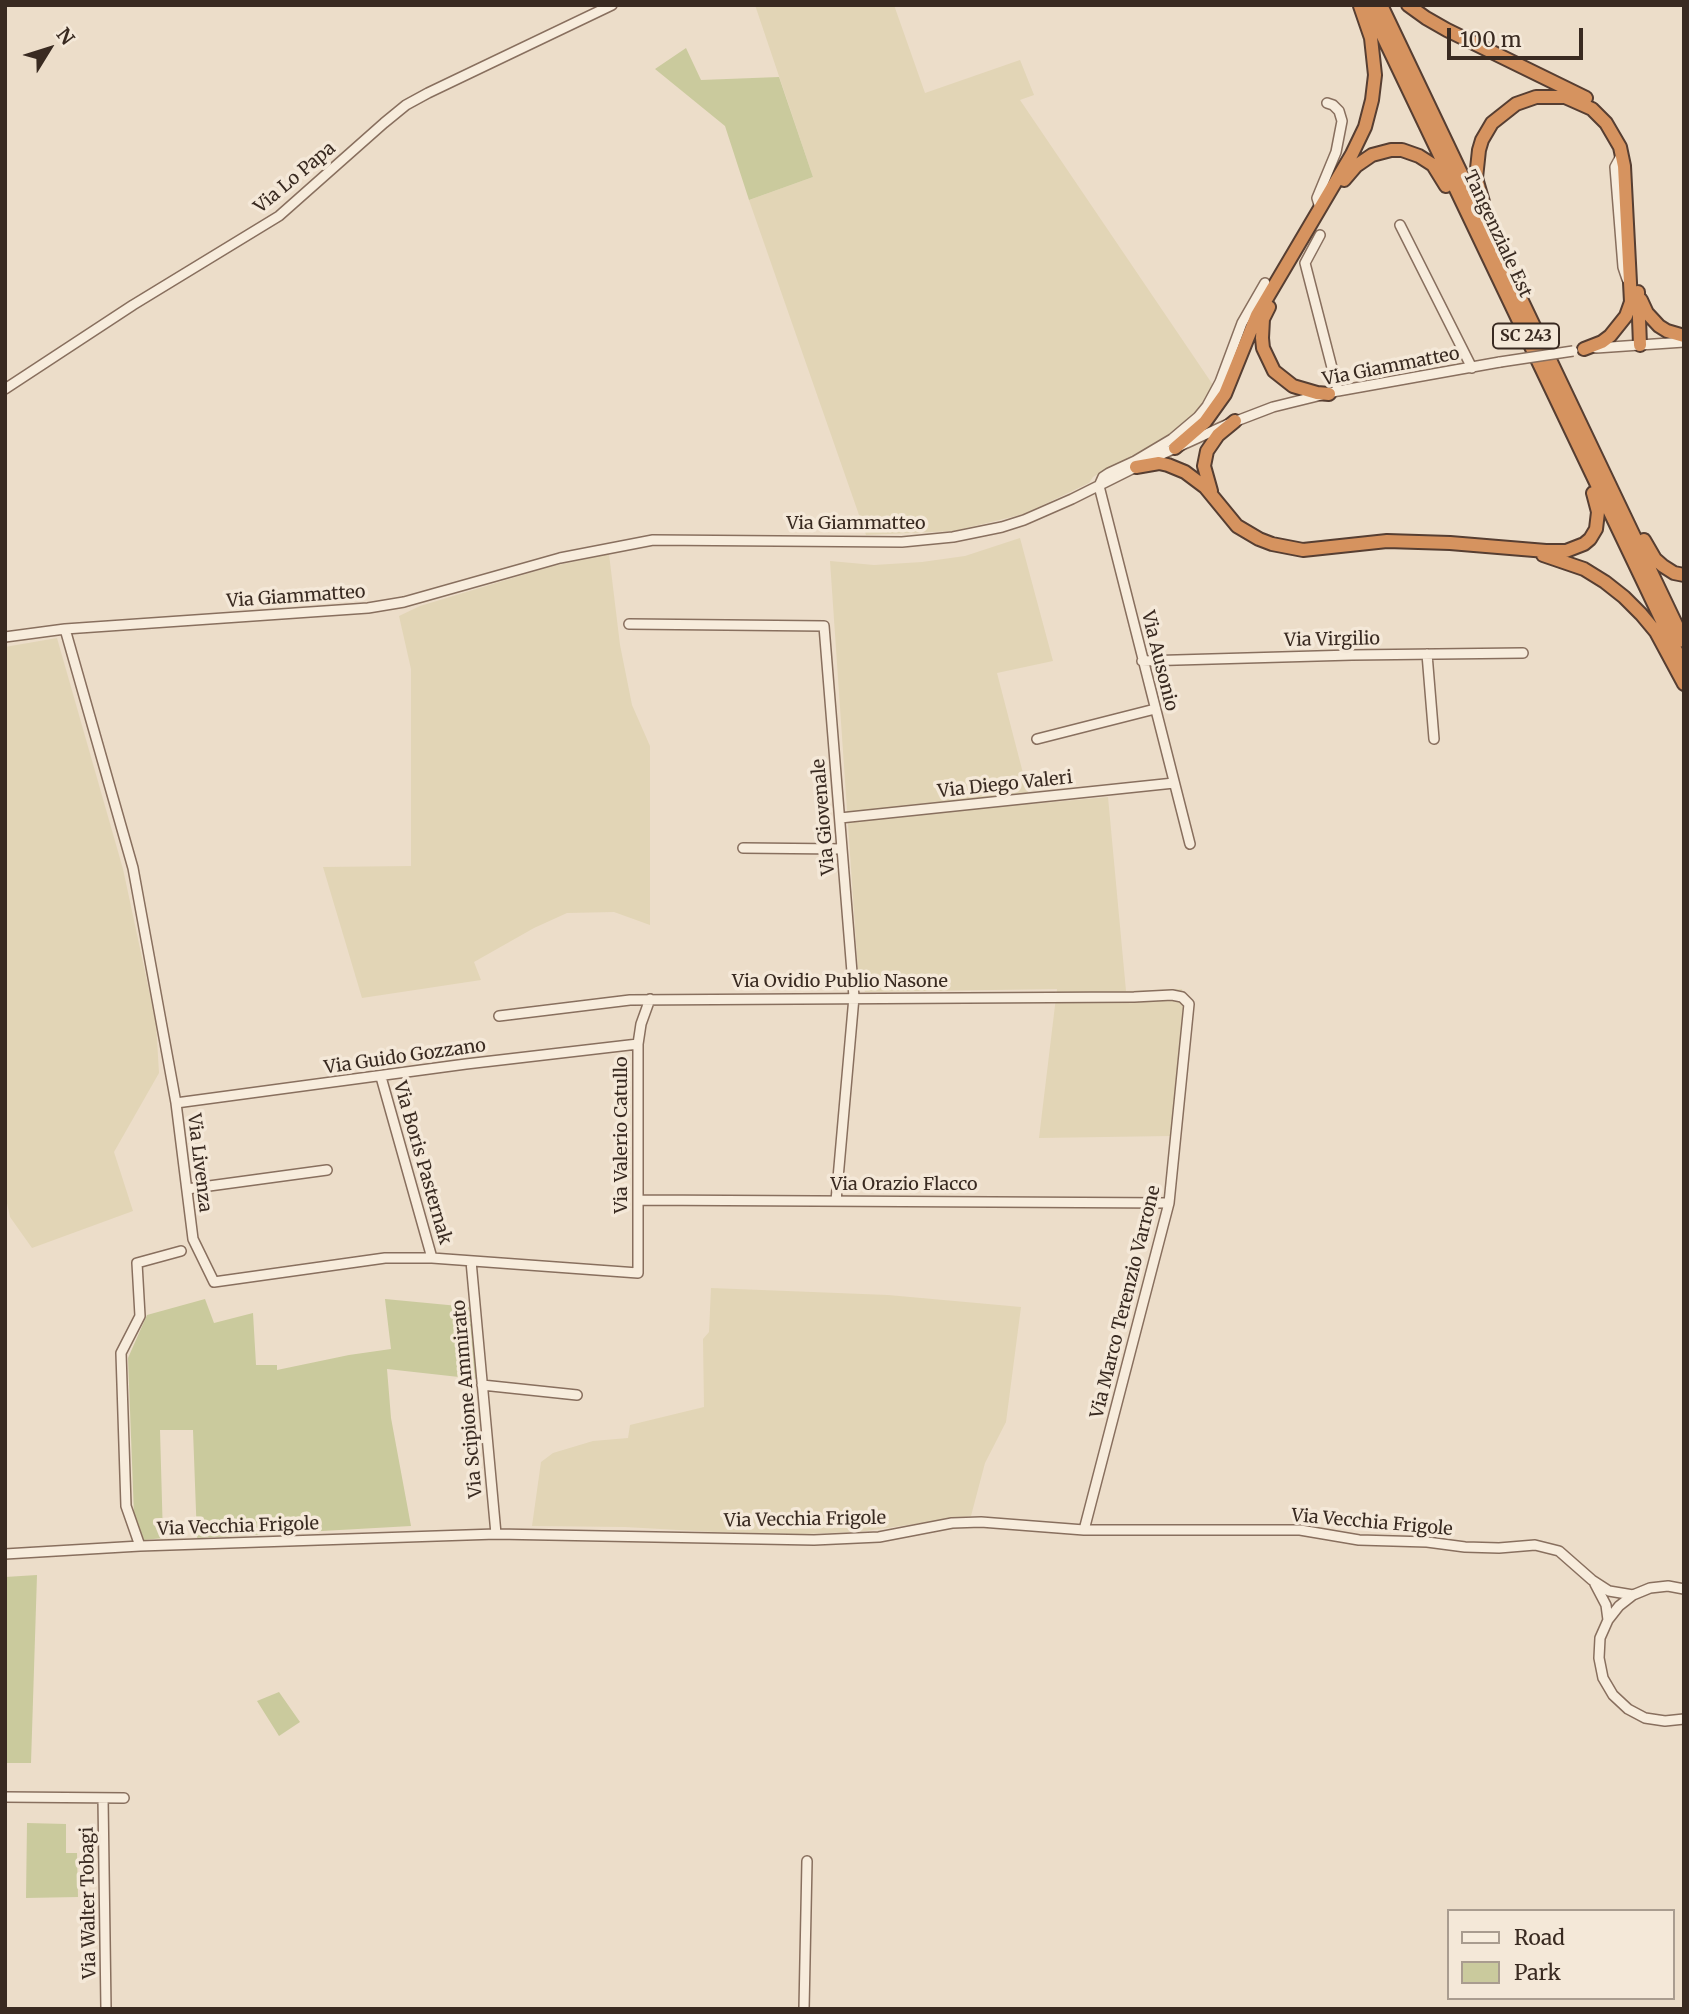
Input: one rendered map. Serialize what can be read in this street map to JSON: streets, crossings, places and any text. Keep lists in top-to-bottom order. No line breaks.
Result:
{"streets":{"highway":["Tangenziale Est","SC 243"],"street":["Via Lo Papa","Via Giammatteo","Via Virgilio","Via Ausonio","Via Diego Valeri","Via Giovenale","Via Ovidio Publio Nasone","Via Guido Gozzano","Via Valerio Catullo","Via Livenza","Via Boris Pasternak","Via Orazio Flacco","Via Marco Terenzio Varrone","Via Scipione Ammirato","Via Vecchia Frigole","Via Walter Tobagi"]},"crossings":[["Via Giammatteo","Via Ausonio"],["Via Giammatteo","Via Livenza"],["Via Virgilio","Via Ausonio"],["Via Ausonio","Via Diego Valeri"],["Via Diego Valeri","Via Giovenale"],["Via Giovenale","Via Ovidio Publio Nasone"],["Via Giovenale","Via Orazio Flacco"],["Via Ovidio Publio Nasone","Via Valerio Catullo"],["Via Ovidio Publio Nasone","Via Marco Terenzio Varrone"],["Via Guido Gozzano","Via Valerio Catullo"],["Via Guido Gozzano","Via Livenza"],["Via Guido Gozzano","Via Boris Pasternak"],["Via Valerio Catullo","Via Livenza"],["Via Valerio Catullo","Via Orazio Flacco"],["Via Livenza","Via Boris Pasternak"],["Via Livenza","Via Scipione Ammirato"],["Via Orazio Flacco","Via Marco Terenzio Varrone"],["Via Marco Terenzio Varrone","Via Vecchia Frigole"],["Via Scipione Ammirato","Via Vecchia Frigole"]],"legend":["Road","Park"],"scale_bar":"100 m","north":"top right"}
